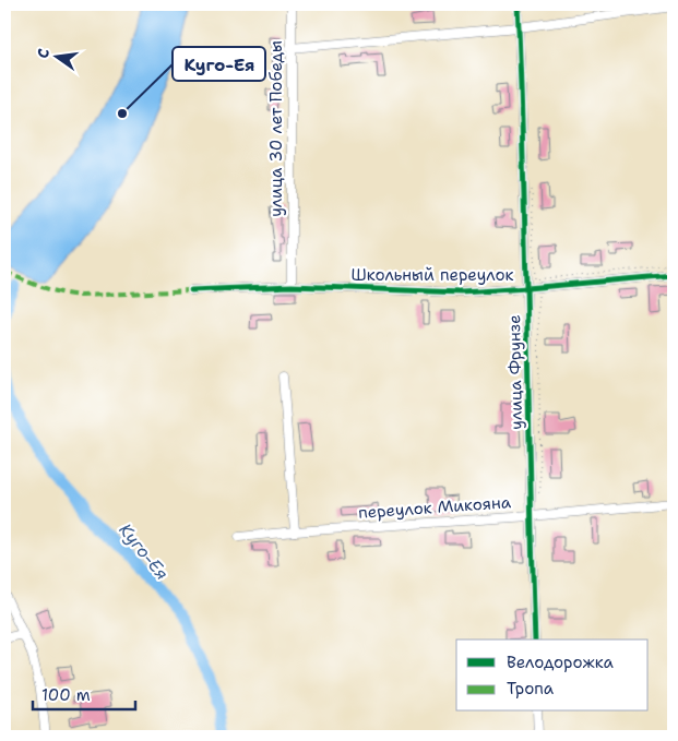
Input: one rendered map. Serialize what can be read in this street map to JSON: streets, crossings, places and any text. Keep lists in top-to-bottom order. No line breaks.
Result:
{"streets":{"street":["улица 30 лет Победы","Школьный переулок","улица Фрунзе","переулок Микояна"]},"crossings":[["улица 30 лет Победы","Школьный переулок"],["Школьный переулок","улица Фрунзе"],["улица Фрунзе","переулок Микояна"]],"water":["Куго-Ея"],"places":["Куго-Ея"],"legend":["Велодорожка","Тропа"],"scale_bar":"100 m","north":"left"}
